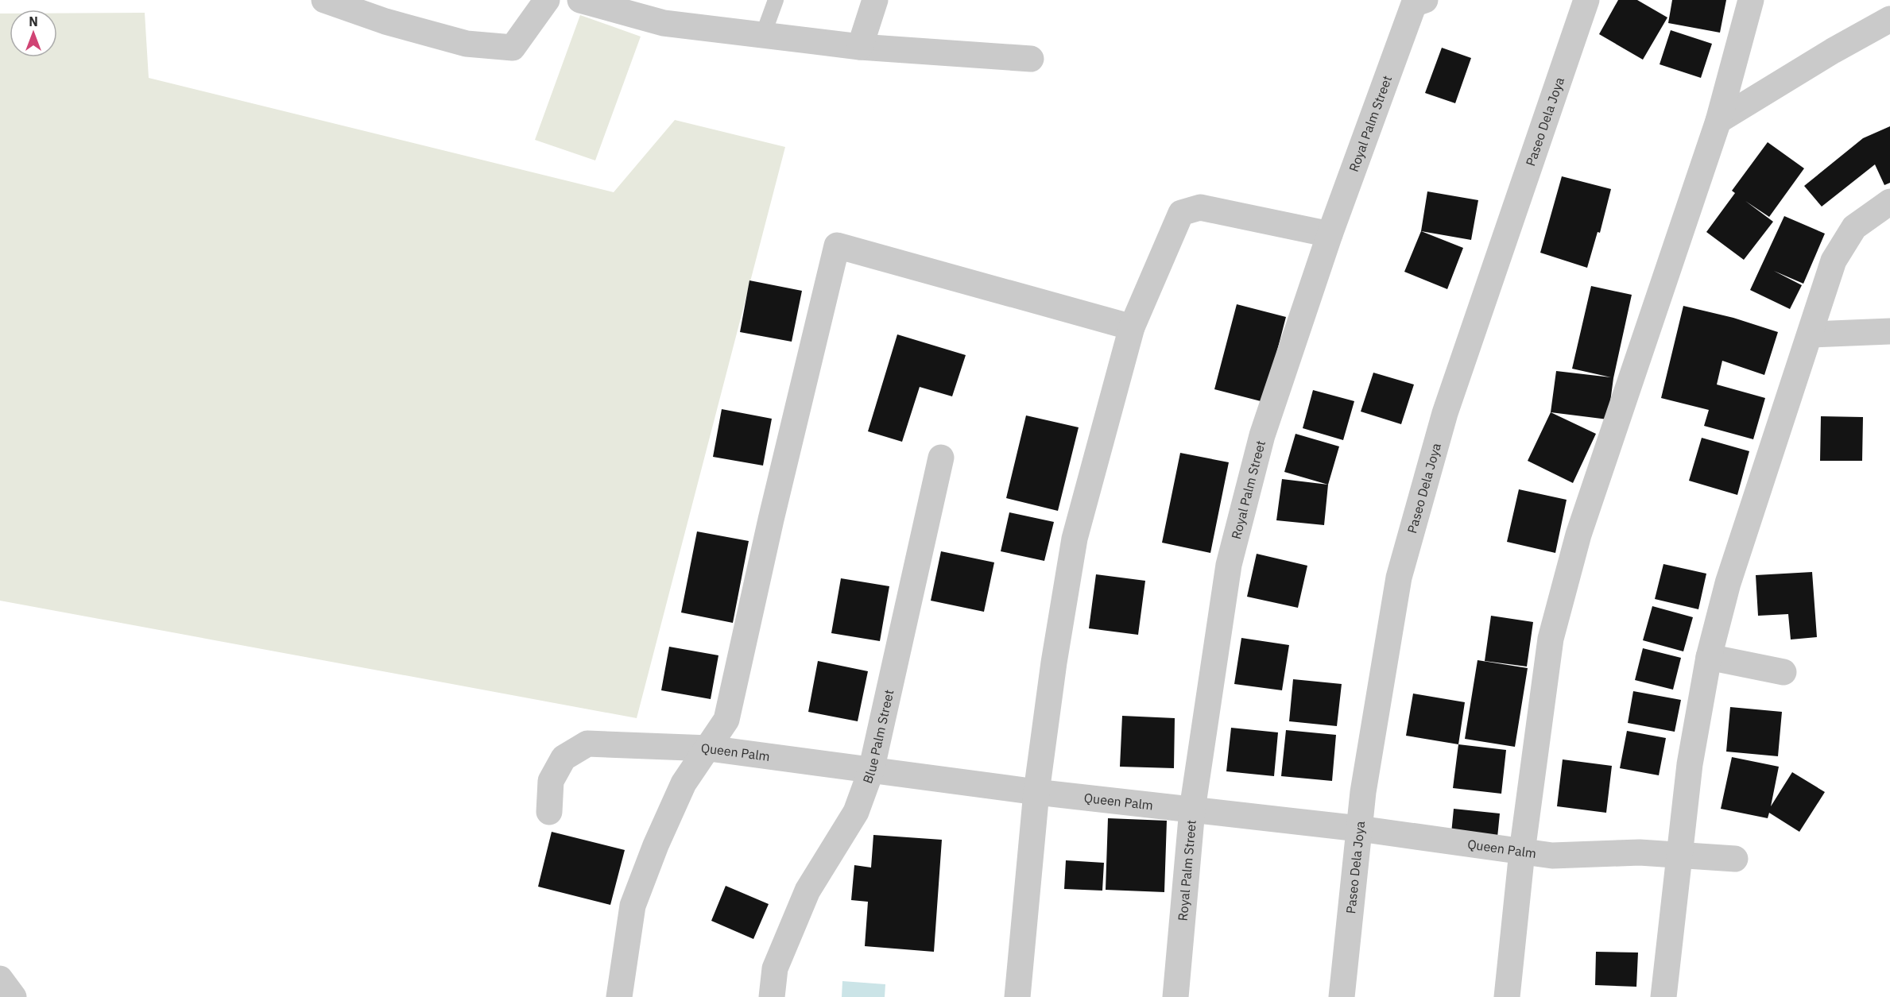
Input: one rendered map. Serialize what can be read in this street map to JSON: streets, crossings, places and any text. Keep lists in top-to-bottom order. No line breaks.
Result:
{"streets":{"street":["Paseo Dela Joya","Royal Palm Street","Blue Palm Street","Queen Palm"]},"crossings":[["Paseo Dela Joya","Queen Palm"],["Royal Palm Street","Queen Palm"],["Blue Palm Street","Queen Palm"]],"north":"top"}
